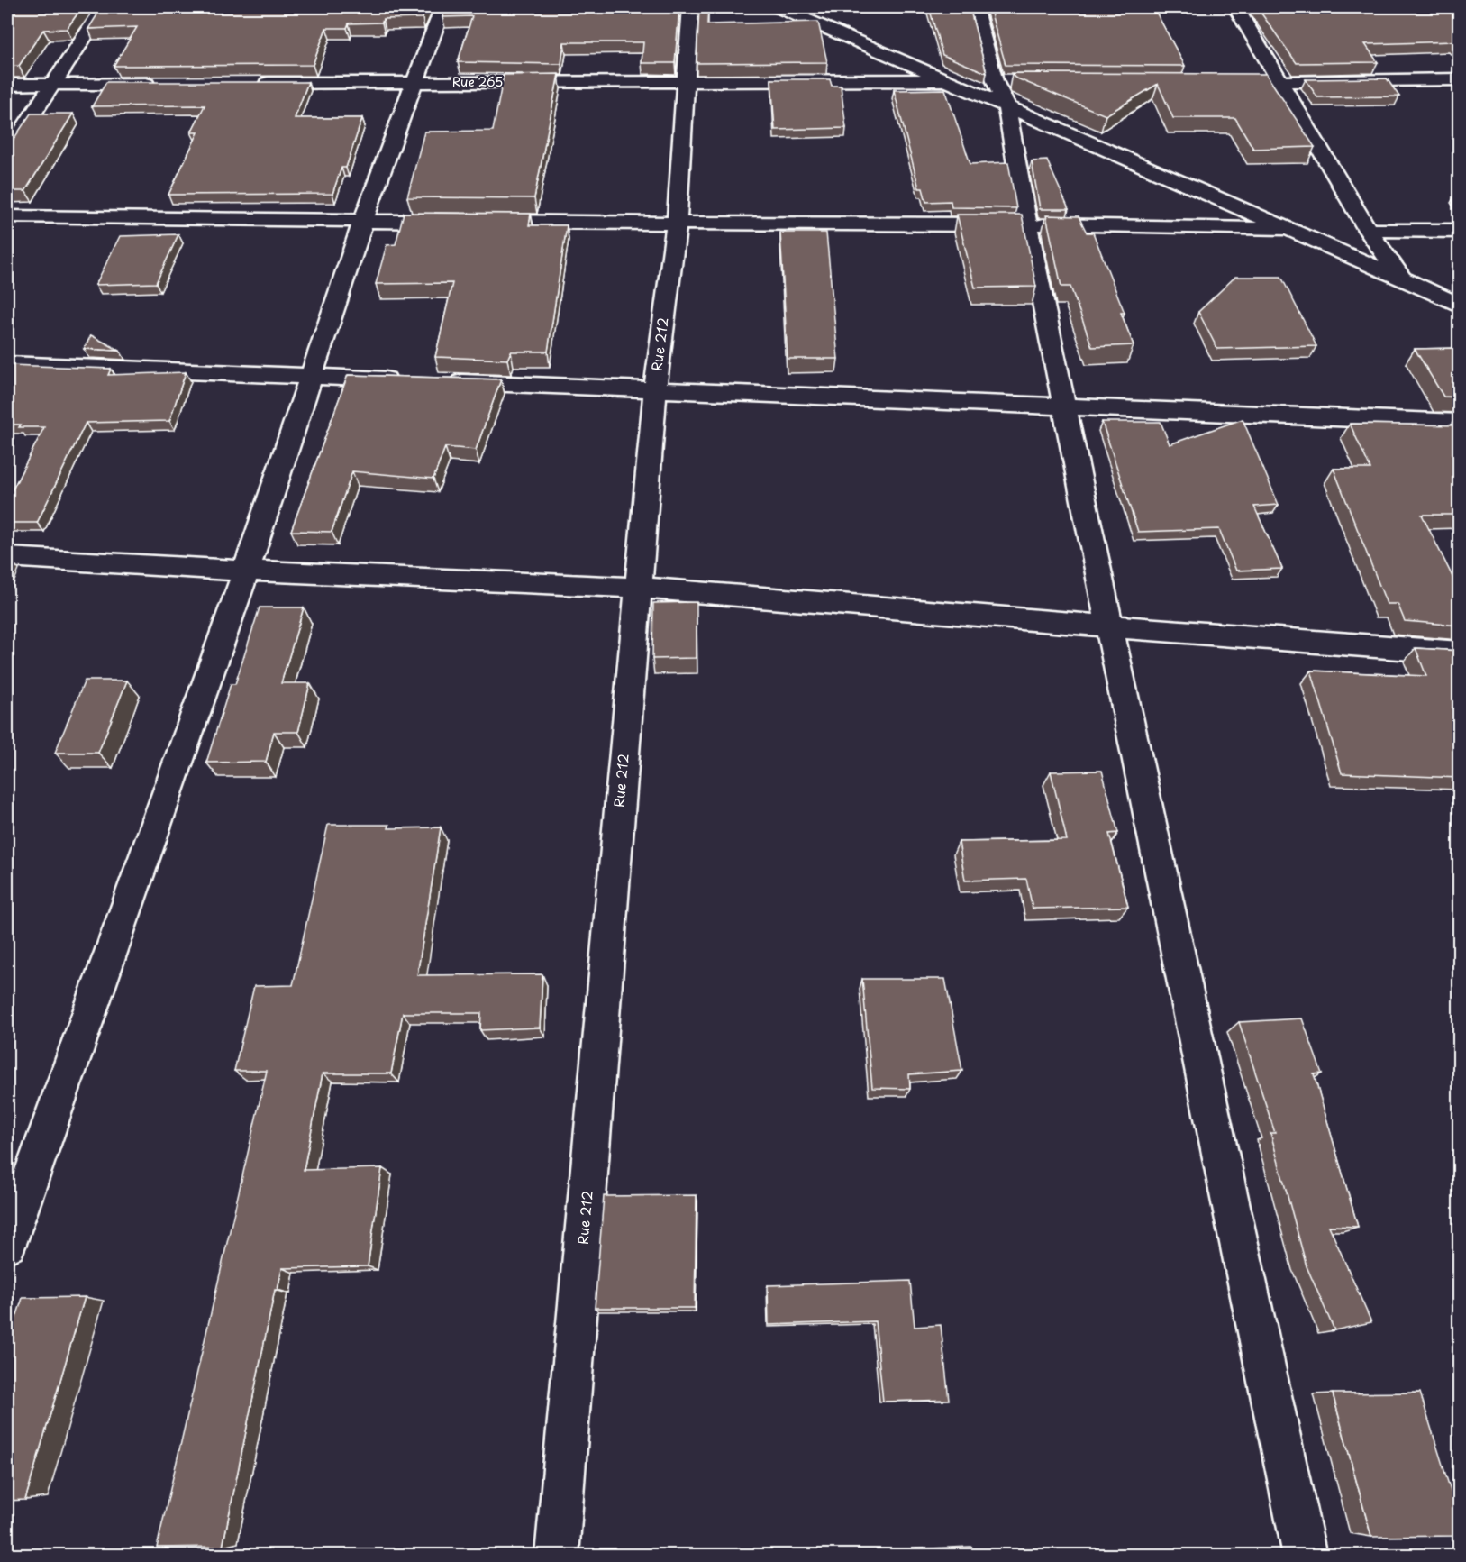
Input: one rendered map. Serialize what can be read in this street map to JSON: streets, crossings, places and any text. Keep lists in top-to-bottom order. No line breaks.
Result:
{"streets":{"street":["Rue 265","Rue 212"]},"crossings":[["Rue 265","Rue 212"]]}
